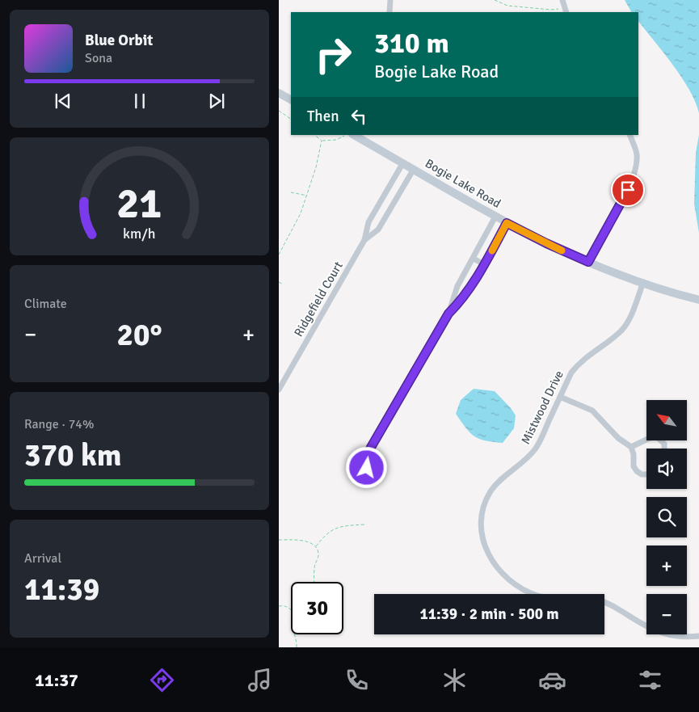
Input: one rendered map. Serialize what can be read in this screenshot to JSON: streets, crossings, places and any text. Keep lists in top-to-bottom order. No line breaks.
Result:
{"streets":{"main road":["Bogie Lake Road"],"street":["Ridgefield Court","Mistwood Drive"]},"crossings":[["Bogie Lake Road","Ridgefield Court"],["Bogie Lake Road","Mistwood Drive"]],"north":"top left","page":{"turn":["310 m","Bogie Lake Road"],"song":["Blue Orbit","Sona"],"then":"Then","tile":["Climate",["Range · 74%","370 km"],["Arrival","11:39"]],"heat":["−","20°","+"],"map_buttons":["+","−"],"limit":"30","trip":"11:39 · 2 min · 500 m","tabs":"11:37","gauge":["21","km/h"]}}
